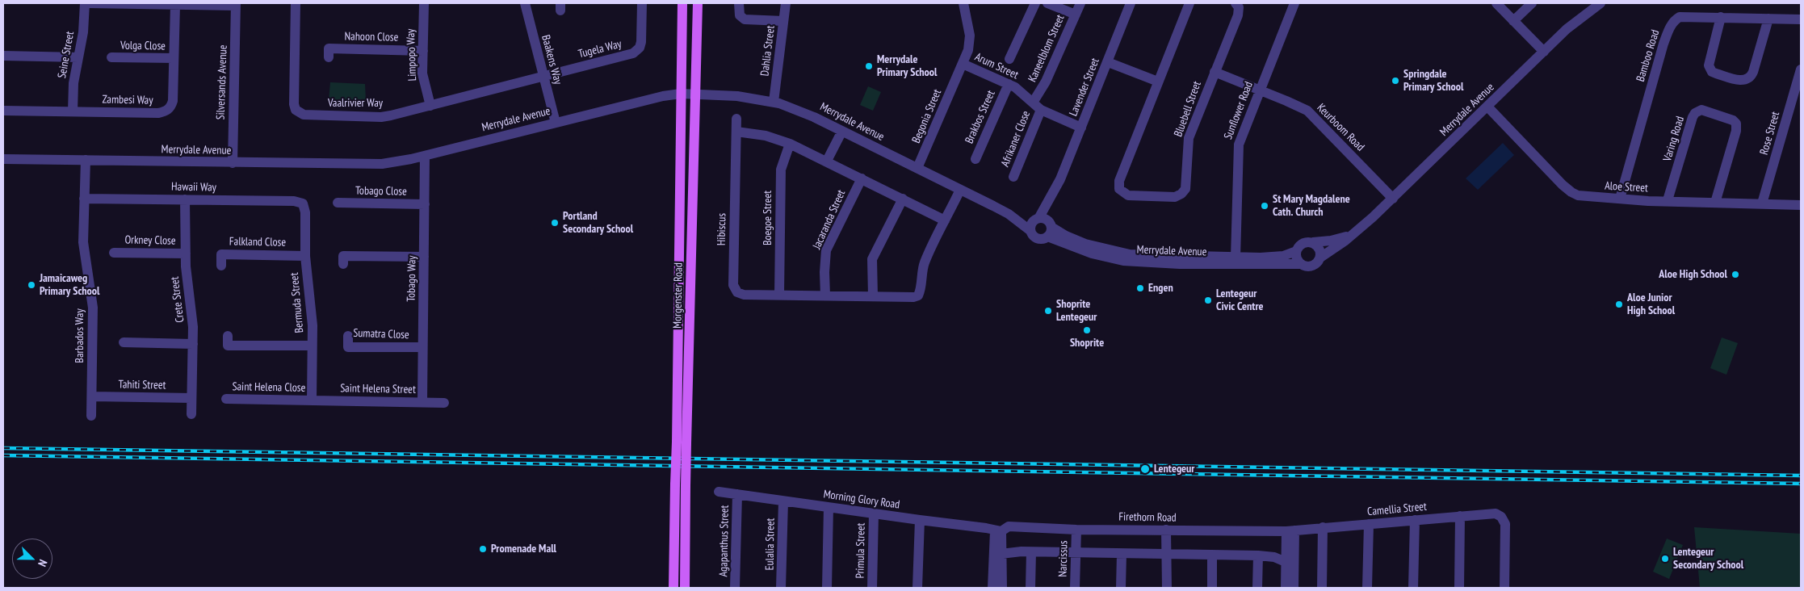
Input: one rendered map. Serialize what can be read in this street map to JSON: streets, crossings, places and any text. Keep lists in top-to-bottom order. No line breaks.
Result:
{"streets":{"main road":["Morgenster Road"],"street":["Nahoon Close","Volga Close","Kaneelblom Street","Tugela Way","Dahlia Street","Seine Street","Limpopo Way","Bamboo Road","Baakens Way","Arum Street","Silversands Avenue","Lavender Street","Zambesi Way","Vaalrivier Way","Bluebell Street","Merrydale Avenue","Sunflower Road","Begonia Street","Brakbos Street","Keurboom Road","Rose Street","Afrikaner Close","Varing Road","Hawaii Way","Aloe Street","Tobago Close","Boegoe Street","Jacaranda Street","Hibiscus","Orkney Close","Falkland Close","Tobago Way","Crete Street","Bermuda Street","Sumatra Close","Barbados Way","Tahiti Street","Saint Helena Close","Saint Helena Street","Morning Glory Road","Camellia Street","Firethorn Road","Agapanthus Street","Eulalia Street","Primula Street","Narcissus"]},"crossings":[["Nahoon Close","Limpopo Way"],["Volga Close","Zambesi Way"],["Kaneelblom Street","Arum Street"],["Tugela Way","Baakens Way"],["Tugela Way","Vaalrivier Way"],["Dahlia Street","Merrydale Avenue"],["Seine Street","Zambesi Way"],["Limpopo Way","Vaalrivier Way"],["Bamboo Road","Aloe Street"],["Baakens Way","Vaalrivier Way"],["Baakens Way","Merrydale Avenue"],["Arum Street","Lavender Street"],["Arum Street","Begonia Street"],["Arum Street","Brakbos Street"],["Arum Street","Afrikaner Close"],["Silversands Avenue","Merrydale Avenue"],["Lavender Street","Merrydale Avenue"],["Bluebell Street","Keurboom Road"],["Merrydale Avenue","Sunflower Road"],["Merrydale Avenue","Begonia Street"],["Merrydale Avenue","Keurboom Road"],["Merrydale Avenue","Aloe Street"],["Merrydale Avenue","Hibiscus"],["Merrydale Avenue","Tobago Way"],["Merrydale Avenue","Morgenster Road"],["Merrydale Avenue","Barbados Way"],["Sunflower Road","Keurboom Road"],["Rose Street","Aloe Street"],["Varing Road","Aloe Street"],["Hawaii Way","Crete Street"],["Hawaii Way","Bermuda Street"],["Hawaii Way","Barbados Way"],["Tobago Close","Tobago Way"],["Boegoe Street","Hibiscus"],["Jacaranda Street","Hibiscus"],["Orkney Close","Crete Street"],["Falkland Close","Bermuda Street"],["Tobago Way","Sumatra Close"],["Tobago Way","Saint Helena Street"],["Crete Street","Tahiti Street"],["Bermuda Street","Saint Helena Close"],["Bermuda Street","Saint Helena Street"],["Barbados Way","Tahiti Street"],["Saint Helena Close","Saint Helena Street"],["Morning Glory Road","Firethorn Road"],["Morning Glory Road","Agapanthus Street"],["Morning Glory Road","Eulalia Street"],["Morning Glory Road","Primula Street"],["Camellia Street","Firethorn Road"],["Firethorn Road","Narcissus"]],"places":["Merrydale Primary School","Springdale Primary School","St Mary Magdalene Cath. Church","Portland Secondary School","Aloe High School","Jamaicaweg Primary School","Engen","Lentegeur Civic Centre","Aloe Junior High School","Shoprite Lentegeur","Shoprite","Lentegeur","Promenade Mall","Lentegeur Secondary School"],"north":"bottom right"}
